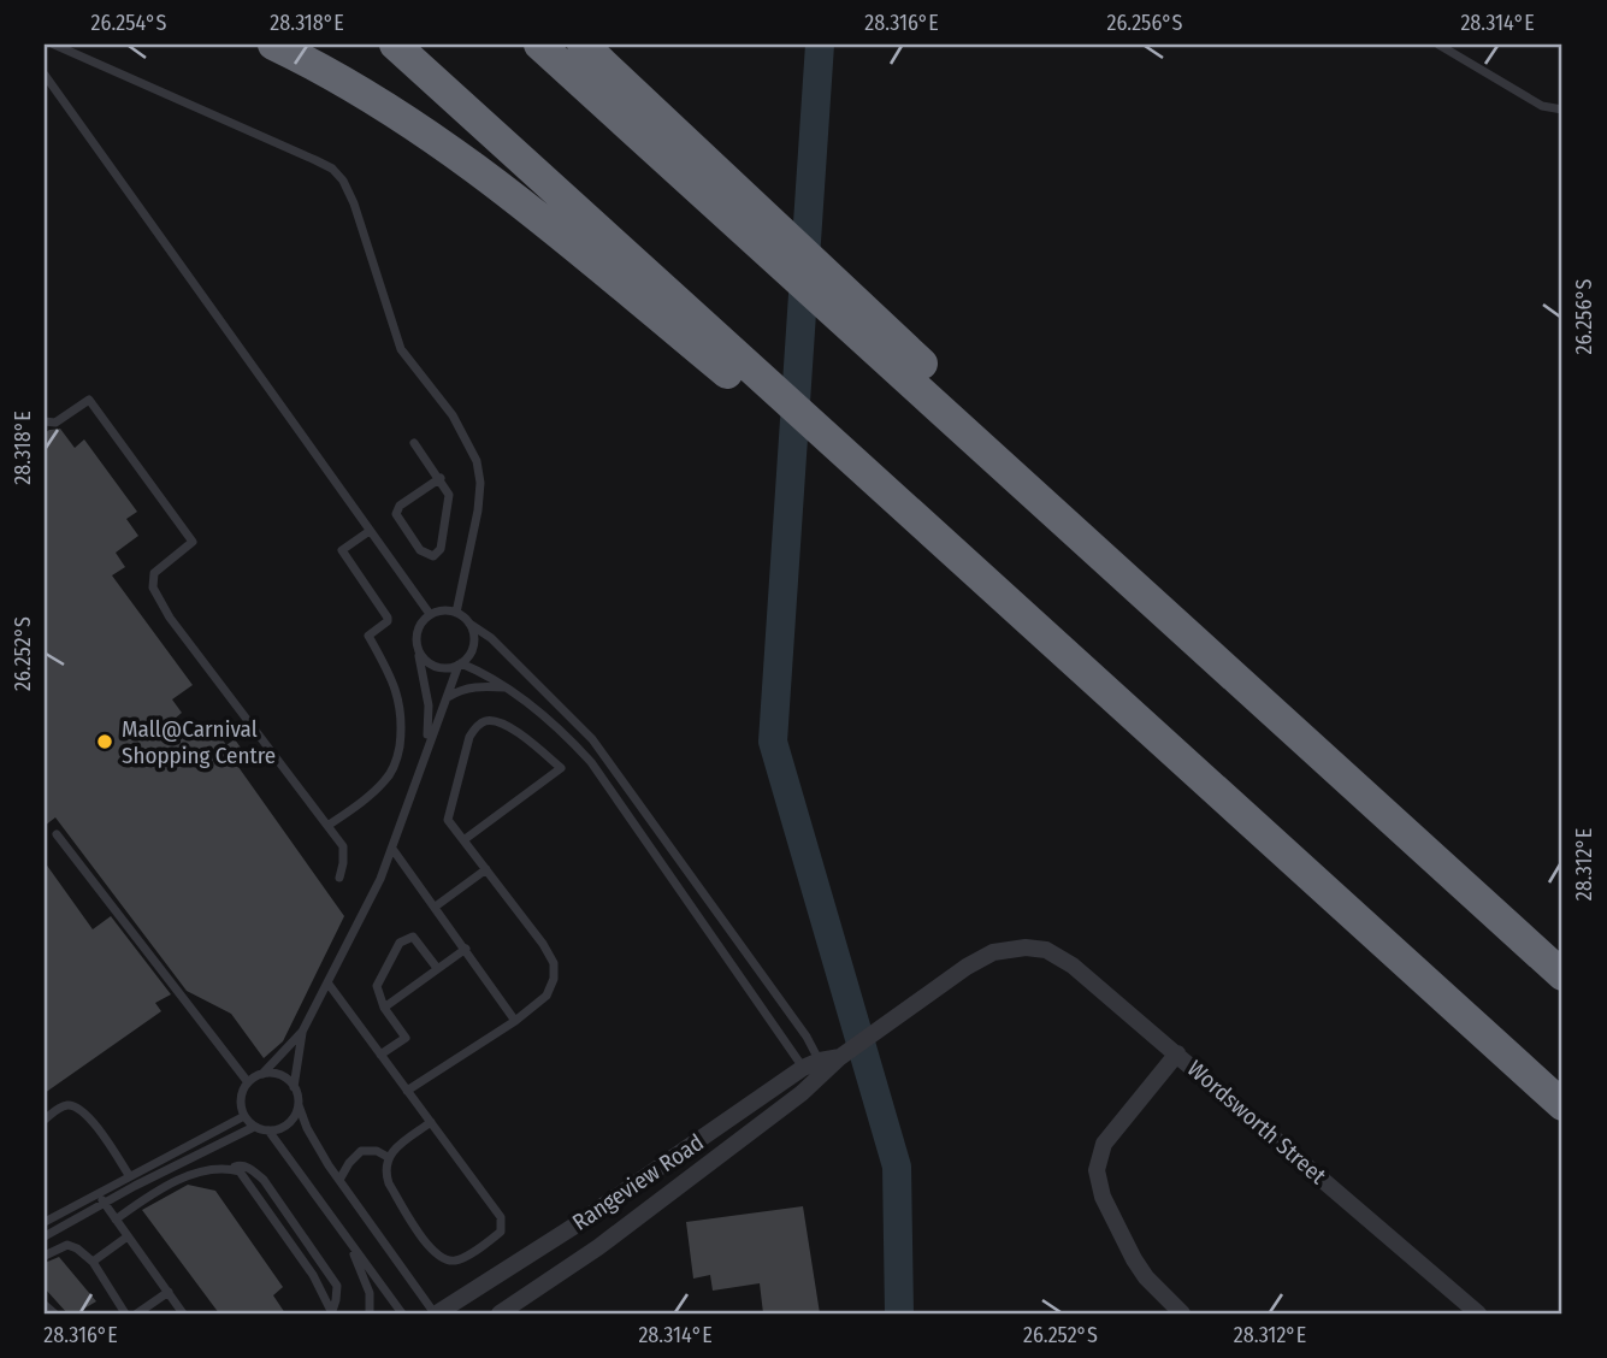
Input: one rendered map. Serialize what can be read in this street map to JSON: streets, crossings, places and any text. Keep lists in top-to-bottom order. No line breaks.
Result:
{"streets":{"street":["Wordsworth Street","Rangeview Road"]},"crossings":[["Wordsworth Street","Rangeview Road"]],"places":["Mall@Carnival Shopping Centre"],"coordinates":["26.254°S","28.318°E","28.316°E","26.256°S","28.314°E","26.252°S","28.312°E"]}
